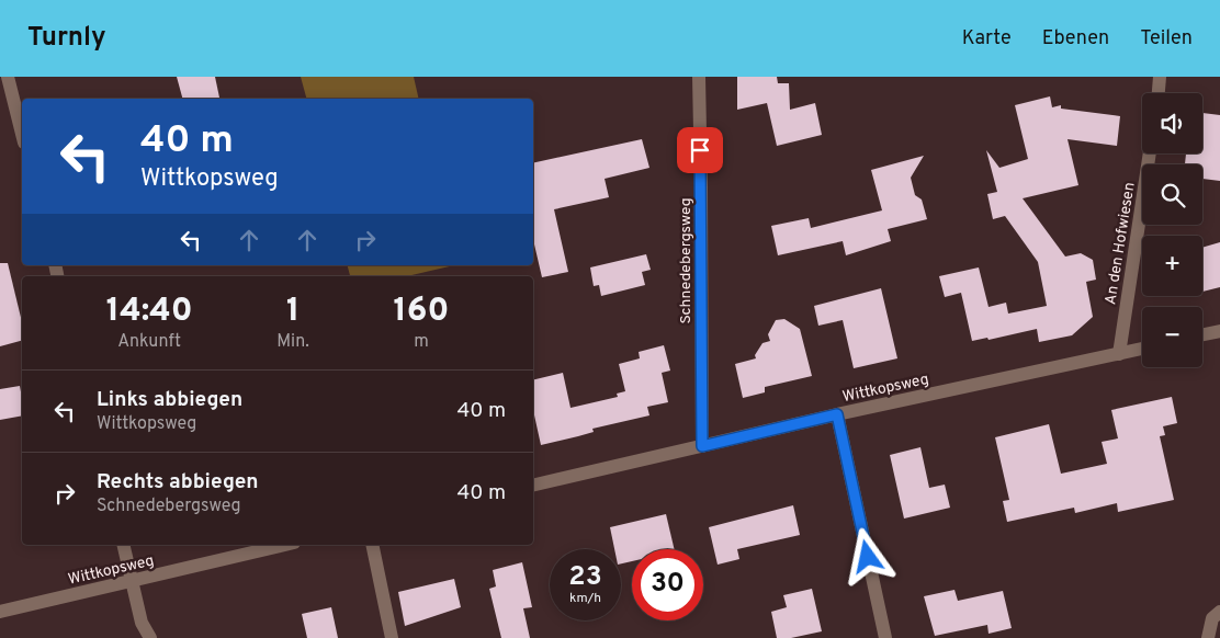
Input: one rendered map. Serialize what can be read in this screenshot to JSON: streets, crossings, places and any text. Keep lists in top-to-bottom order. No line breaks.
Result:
{"streets":{"street":["An den Hofwiesen","Schnedebergsweg","Wittkopsweg"]},"crossings":[["An den Hofwiesen","Wittkopsweg"],["Schnedebergsweg","Wittkopsweg"]],"page":{"header":"Turnly","nav":["Karte","Ebenen","Teilen"],"map_buttons":["+","−"],"turn":["40 m","Wittkopsweg"],"eta":["14:40","Ankunft","1","Min.","160","m"],"list":[{"name":"Links abbiegen","note":"Wittkopsweg","value":"40 m"},{"name":"Rechts abbiegen","note":"Schnedebergsweg","value":"40 m"}],"speed":"23 km/h","limit":"30"}}
